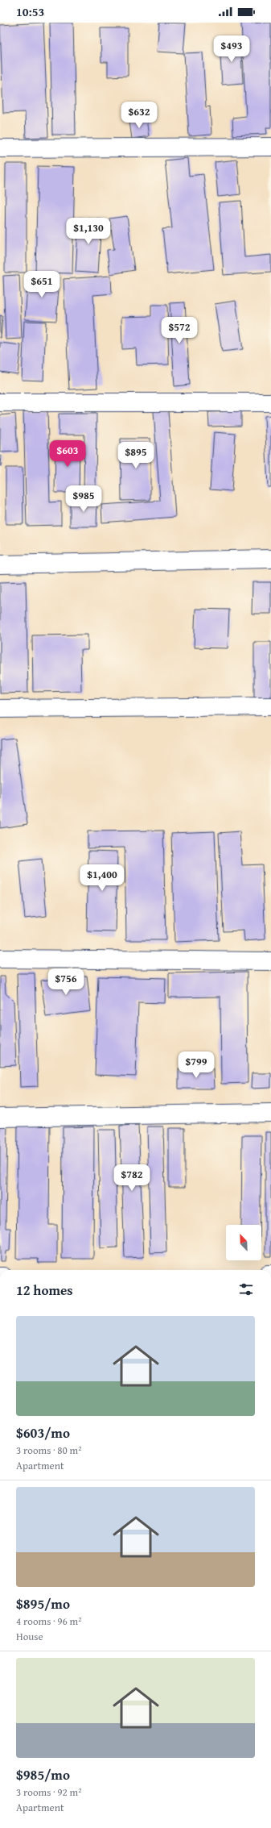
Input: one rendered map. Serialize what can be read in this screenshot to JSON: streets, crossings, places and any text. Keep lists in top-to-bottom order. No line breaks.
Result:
{"north":"top left","page":{"status":"10:53","price":["$493","$632","$1,130","$651","$572","$603","$895","$985","$1,400","$756","$799","$782"],"heading":"12 homes","list":[{"name":"$603/mo","note":"3 rooms · 80 m² · Apartment"},{"name":"$895/mo","note":"4 rooms · 96 m² · House"},{"name":"$985/mo","note":"3 rooms · 92 m² · Apartment"}]}}
